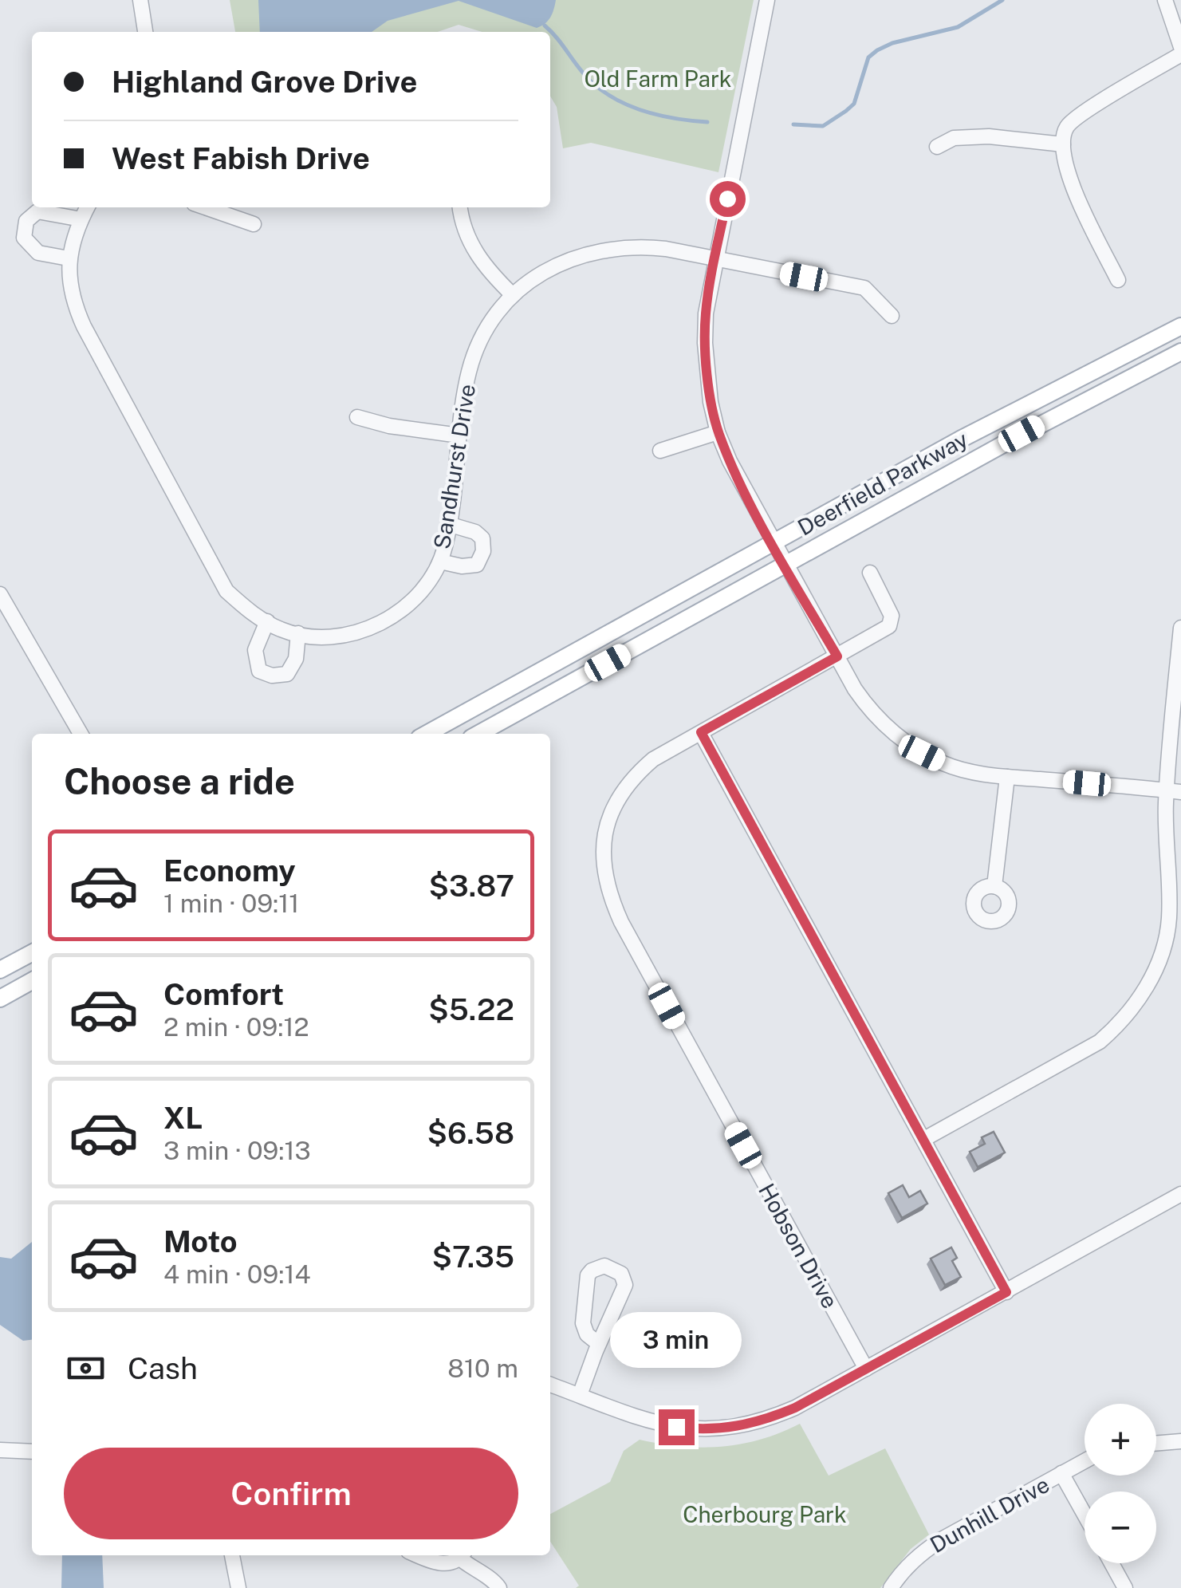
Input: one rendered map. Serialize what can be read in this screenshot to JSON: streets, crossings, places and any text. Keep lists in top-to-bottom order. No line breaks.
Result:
{"streets":{"main road":["Deerfield Parkway"],"street":["Sandhurst Drive","Hobson Drive","Dunhill Drive"]},"parks":["Old Farm Park","Cherbourg Park"],"page":{"banner":["Highland Grove Drive","West Fabish Drive"],"heading":"Choose a ride","list":[{"name":"Economy","note":"1 min · 09:11","value":"$3.87"},{"name":"Comfort","note":"2 min · 09:12","value":"$5.22"},{"name":"XL","note":"3 min · 09:13","value":"$6.58"},{"name":"Moto","note":"4 min · 09:14","value":"$7.35"}],"bubble":"3 min","pay":["Cash","810 m"],"map_buttons":["+","−"],"buttons":"Confirm"}}
